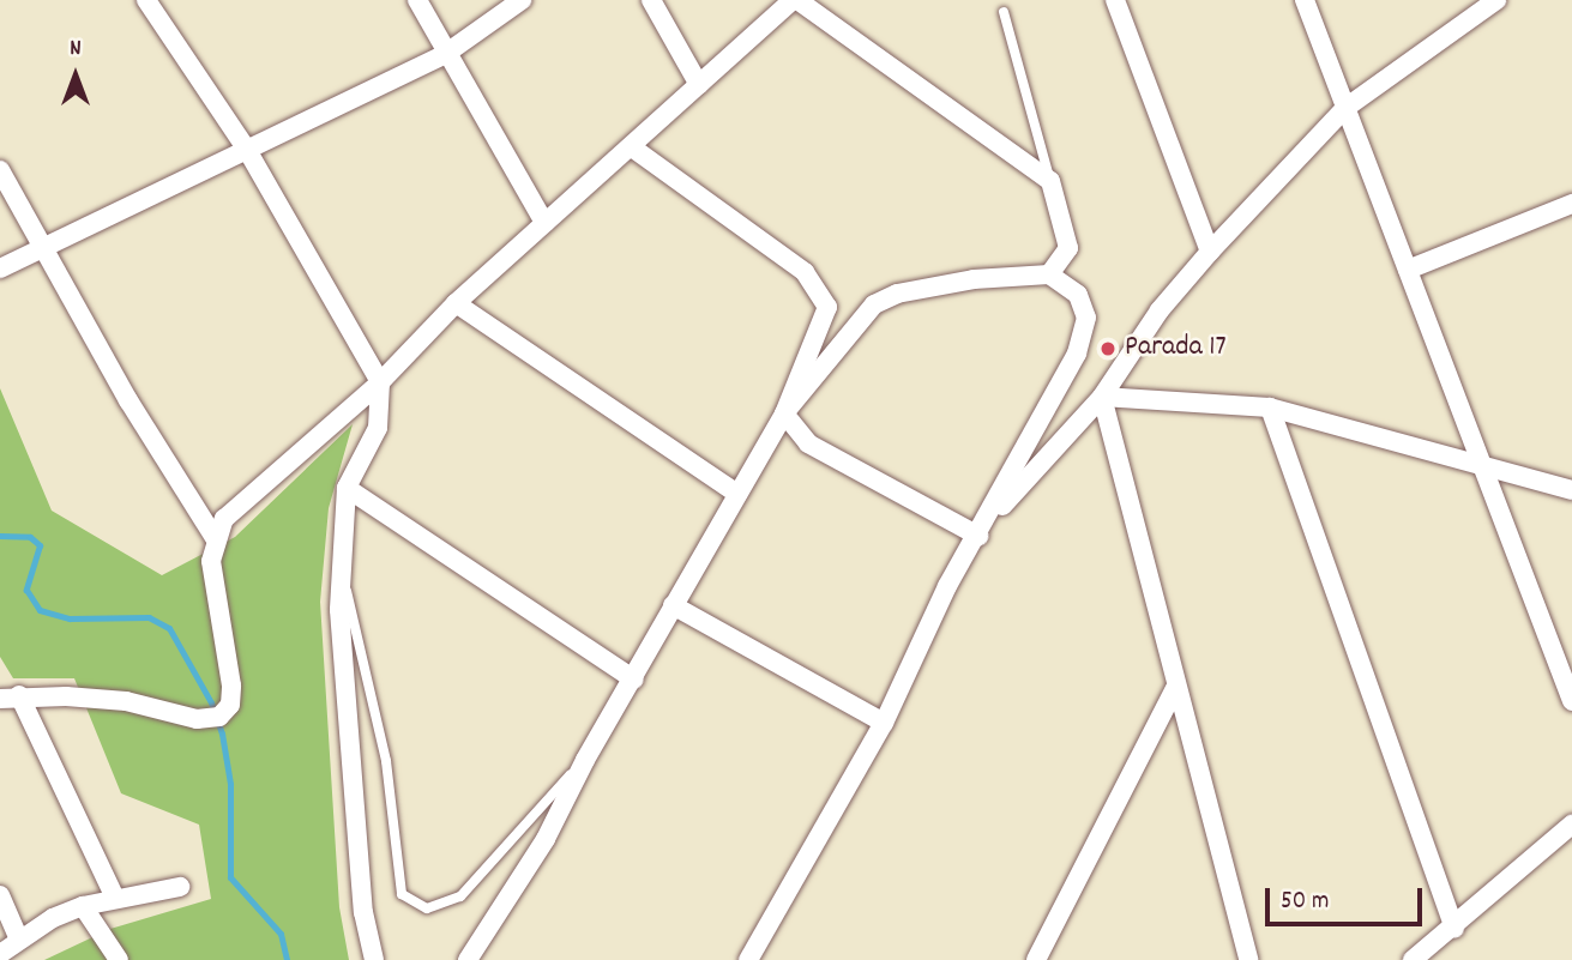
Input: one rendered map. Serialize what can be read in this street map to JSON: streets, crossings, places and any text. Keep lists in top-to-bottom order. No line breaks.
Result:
{"places":["Parada 17"],"scale_bar":"50 m","north":"top"}
